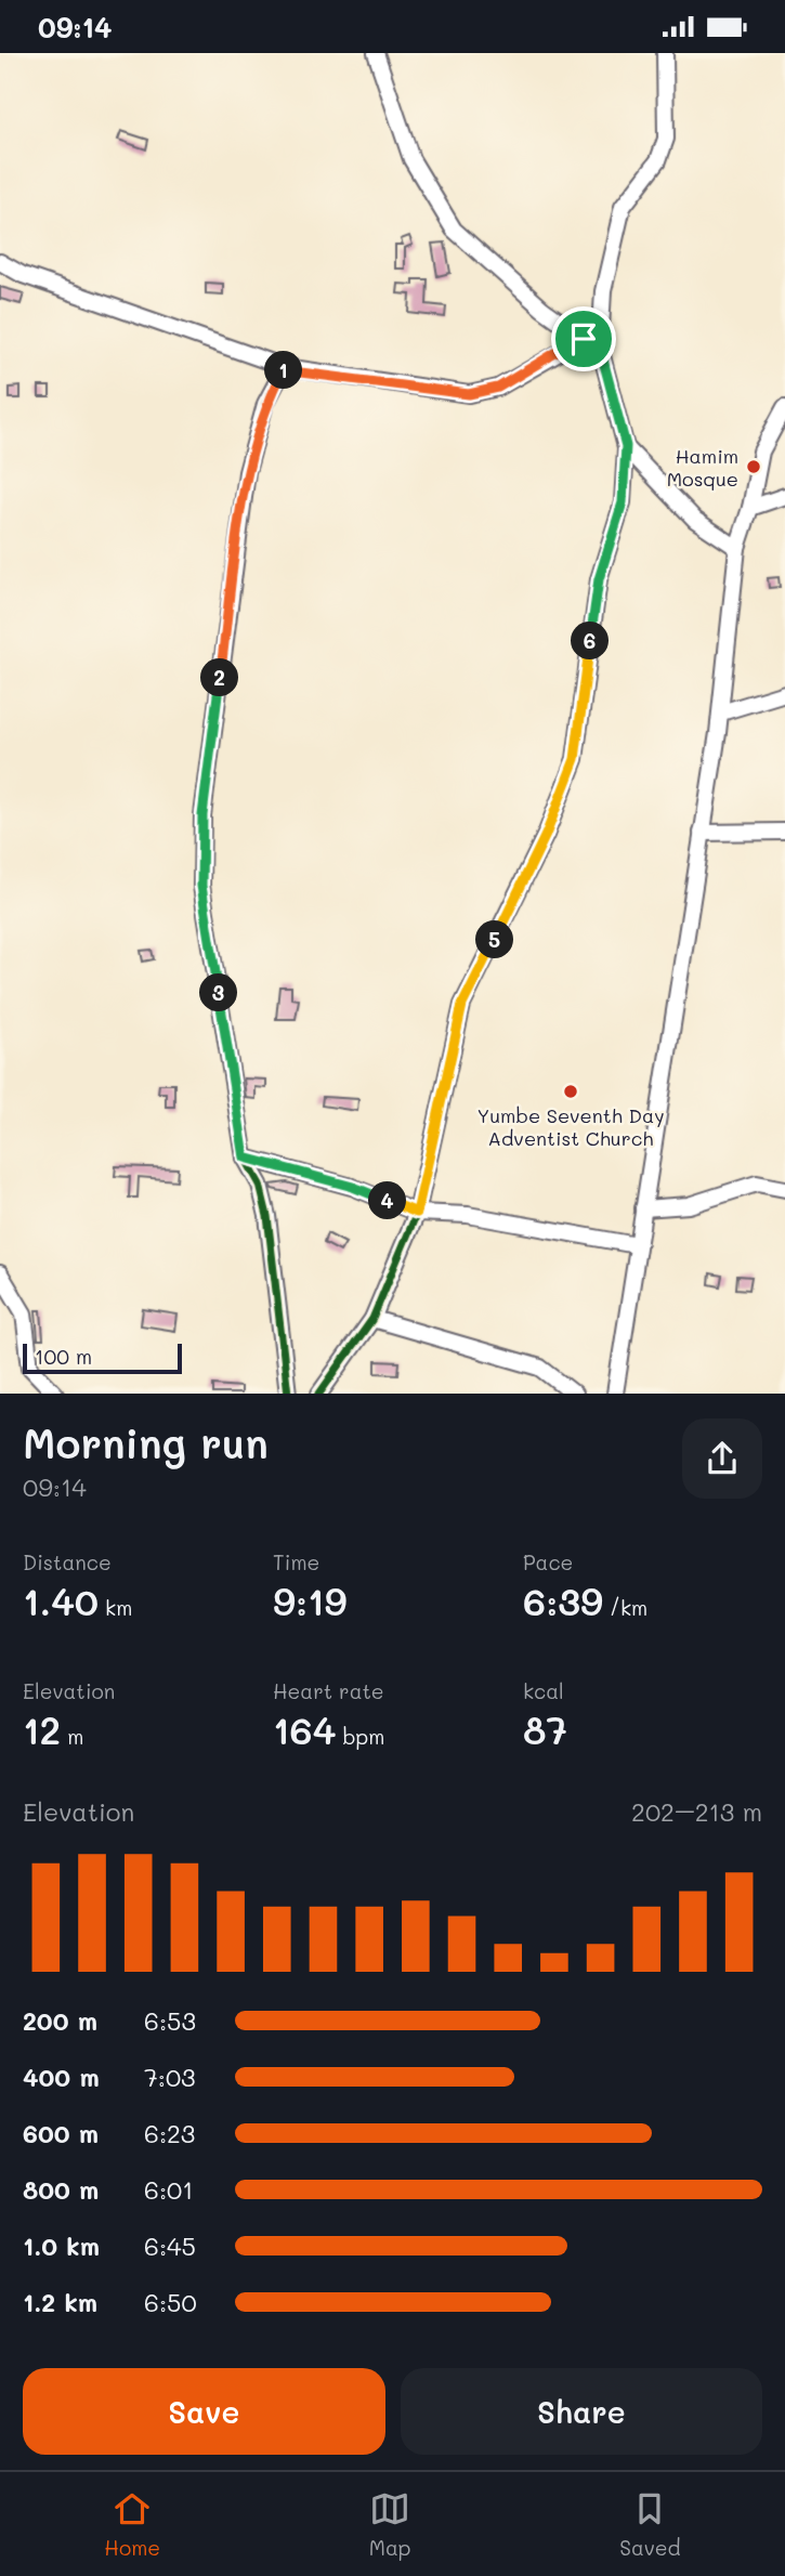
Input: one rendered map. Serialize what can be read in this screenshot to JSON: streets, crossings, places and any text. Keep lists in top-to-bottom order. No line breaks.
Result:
{"places":["Hamim Mosque","Yumbe Seventh Day Adventist Church"],"scale_bar":"100 m","page":{"status":"09:14","pins":["1","6","2","5","3","4"],"scale":"100 m","heading":["Morning run","09:14"],"stats":[["Distance","1.40 km"],["Time","9:19"],["Pace","6:39 /km"],["Elevation","12 m"],["Heart rate","164 bpm"],["kcal","87"]],"chart":["Elevation","202–213 m"],"list":[{"name":"200 m","note":"6:53"},{"name":"400 m","note":"7:03"},{"name":"600 m","note":"6:23"},{"name":"800 m","note":"6:01"},{"name":"1.0 km","note":"6:45"},{"name":"1.2 km","note":"6:50"}],"buttons":["Save","Share"],"tabs":["Home","Map","Saved"]}}
